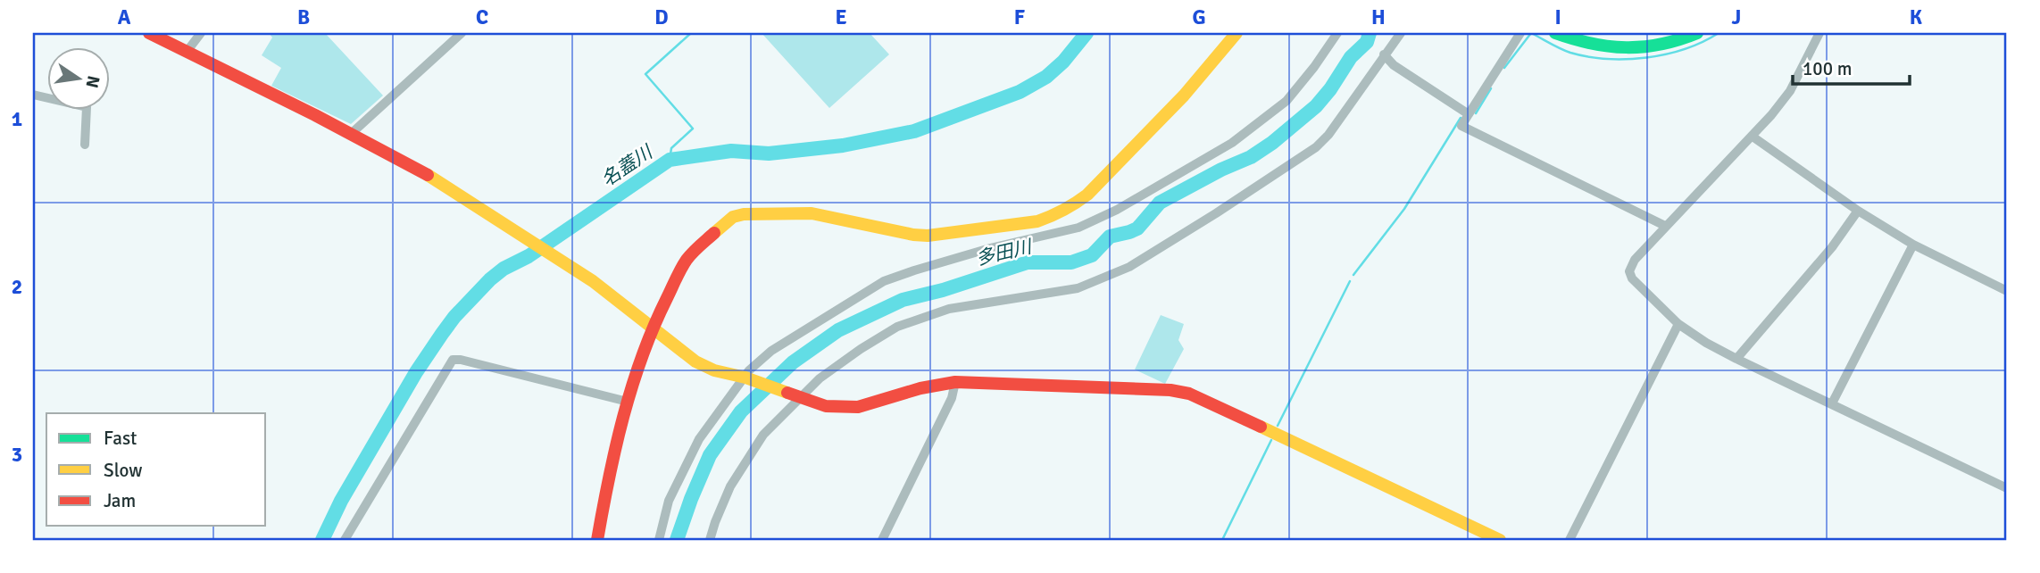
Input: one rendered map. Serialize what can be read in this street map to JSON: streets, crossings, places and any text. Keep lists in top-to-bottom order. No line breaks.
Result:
{"water":["名蓋川","多田川"],"legend":["Fast","Slow","Jam"],"scale_bar":"100 m","north":"right","grid":{"columns":["A","B","C","D","E","F","G","H","I","J","K"],"rows":["1","2","3"]}}
